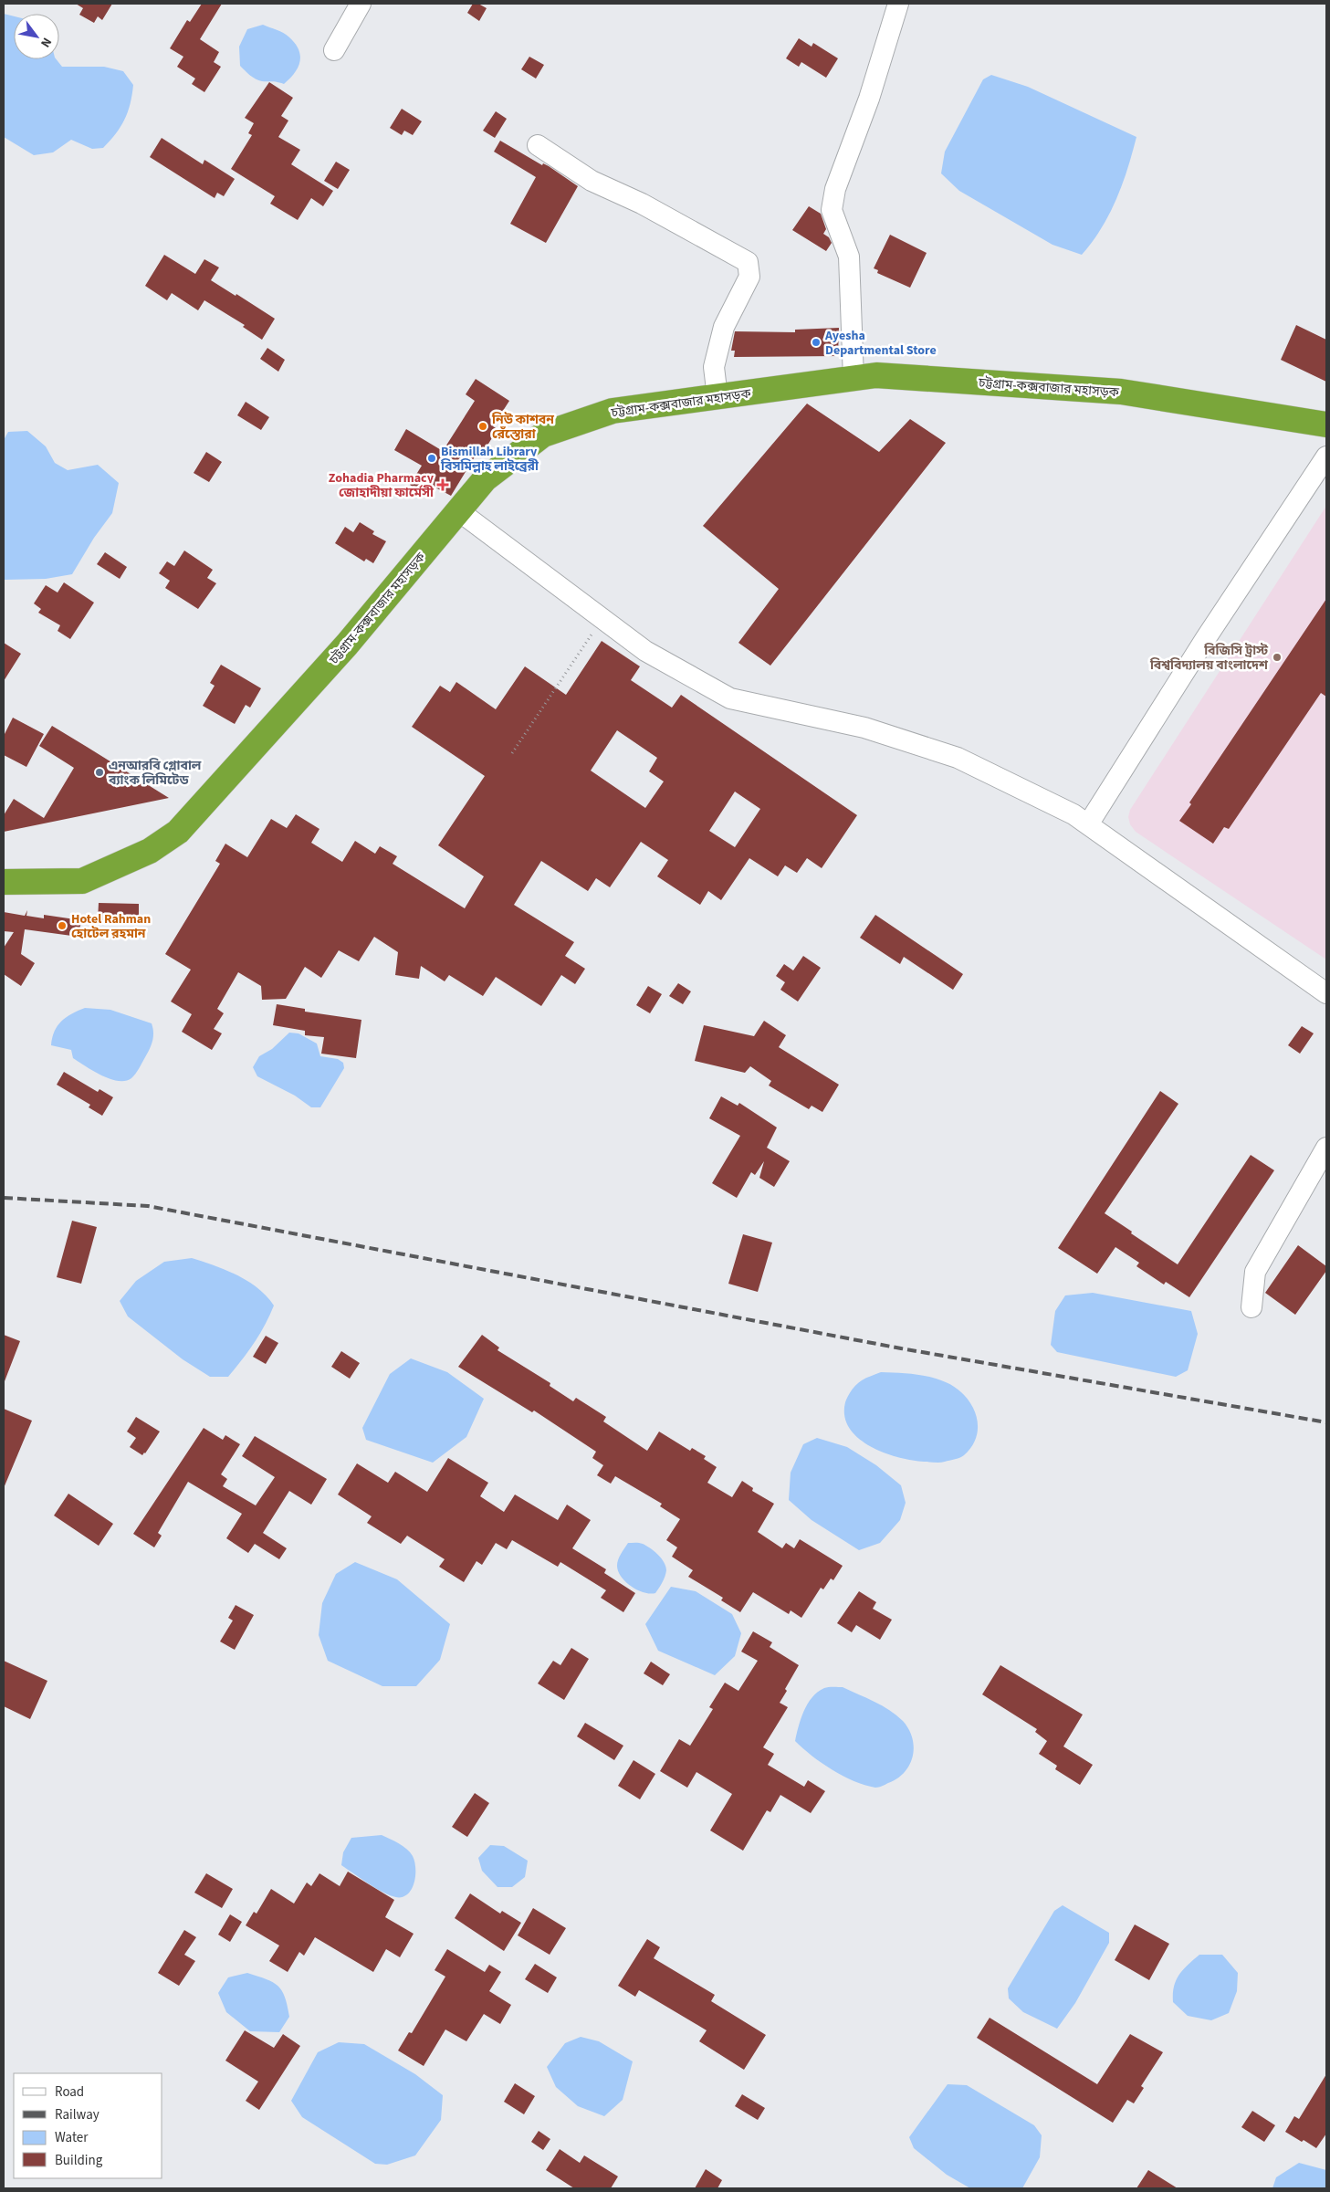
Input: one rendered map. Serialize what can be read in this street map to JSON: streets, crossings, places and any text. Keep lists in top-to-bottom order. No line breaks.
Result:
{"streets":{"highway":["চট্টগ্রাম-কক্সবাজার মহাসড়ক"]},"places":{"other":["Ayesha Departmental Store","নিউ কাশবন রেঁস্তোরা","Bismillah Library বিসমিল্লাহ লাইব্রেরী","বিজিসি ট্রাস্ট বিশ্ববিদ্যালয় বাংলাদেশ","এনআরবি গ্লোবাল ব্যাংক লিমিটেড","Hotel Rahman হোটেল রহমান"],"health":["Zohadia Pharmacy জোহাদীয়া ফার্মেসী"]},"legend":["Road","Railway","Water","Building"],"north":"bottom right"}
